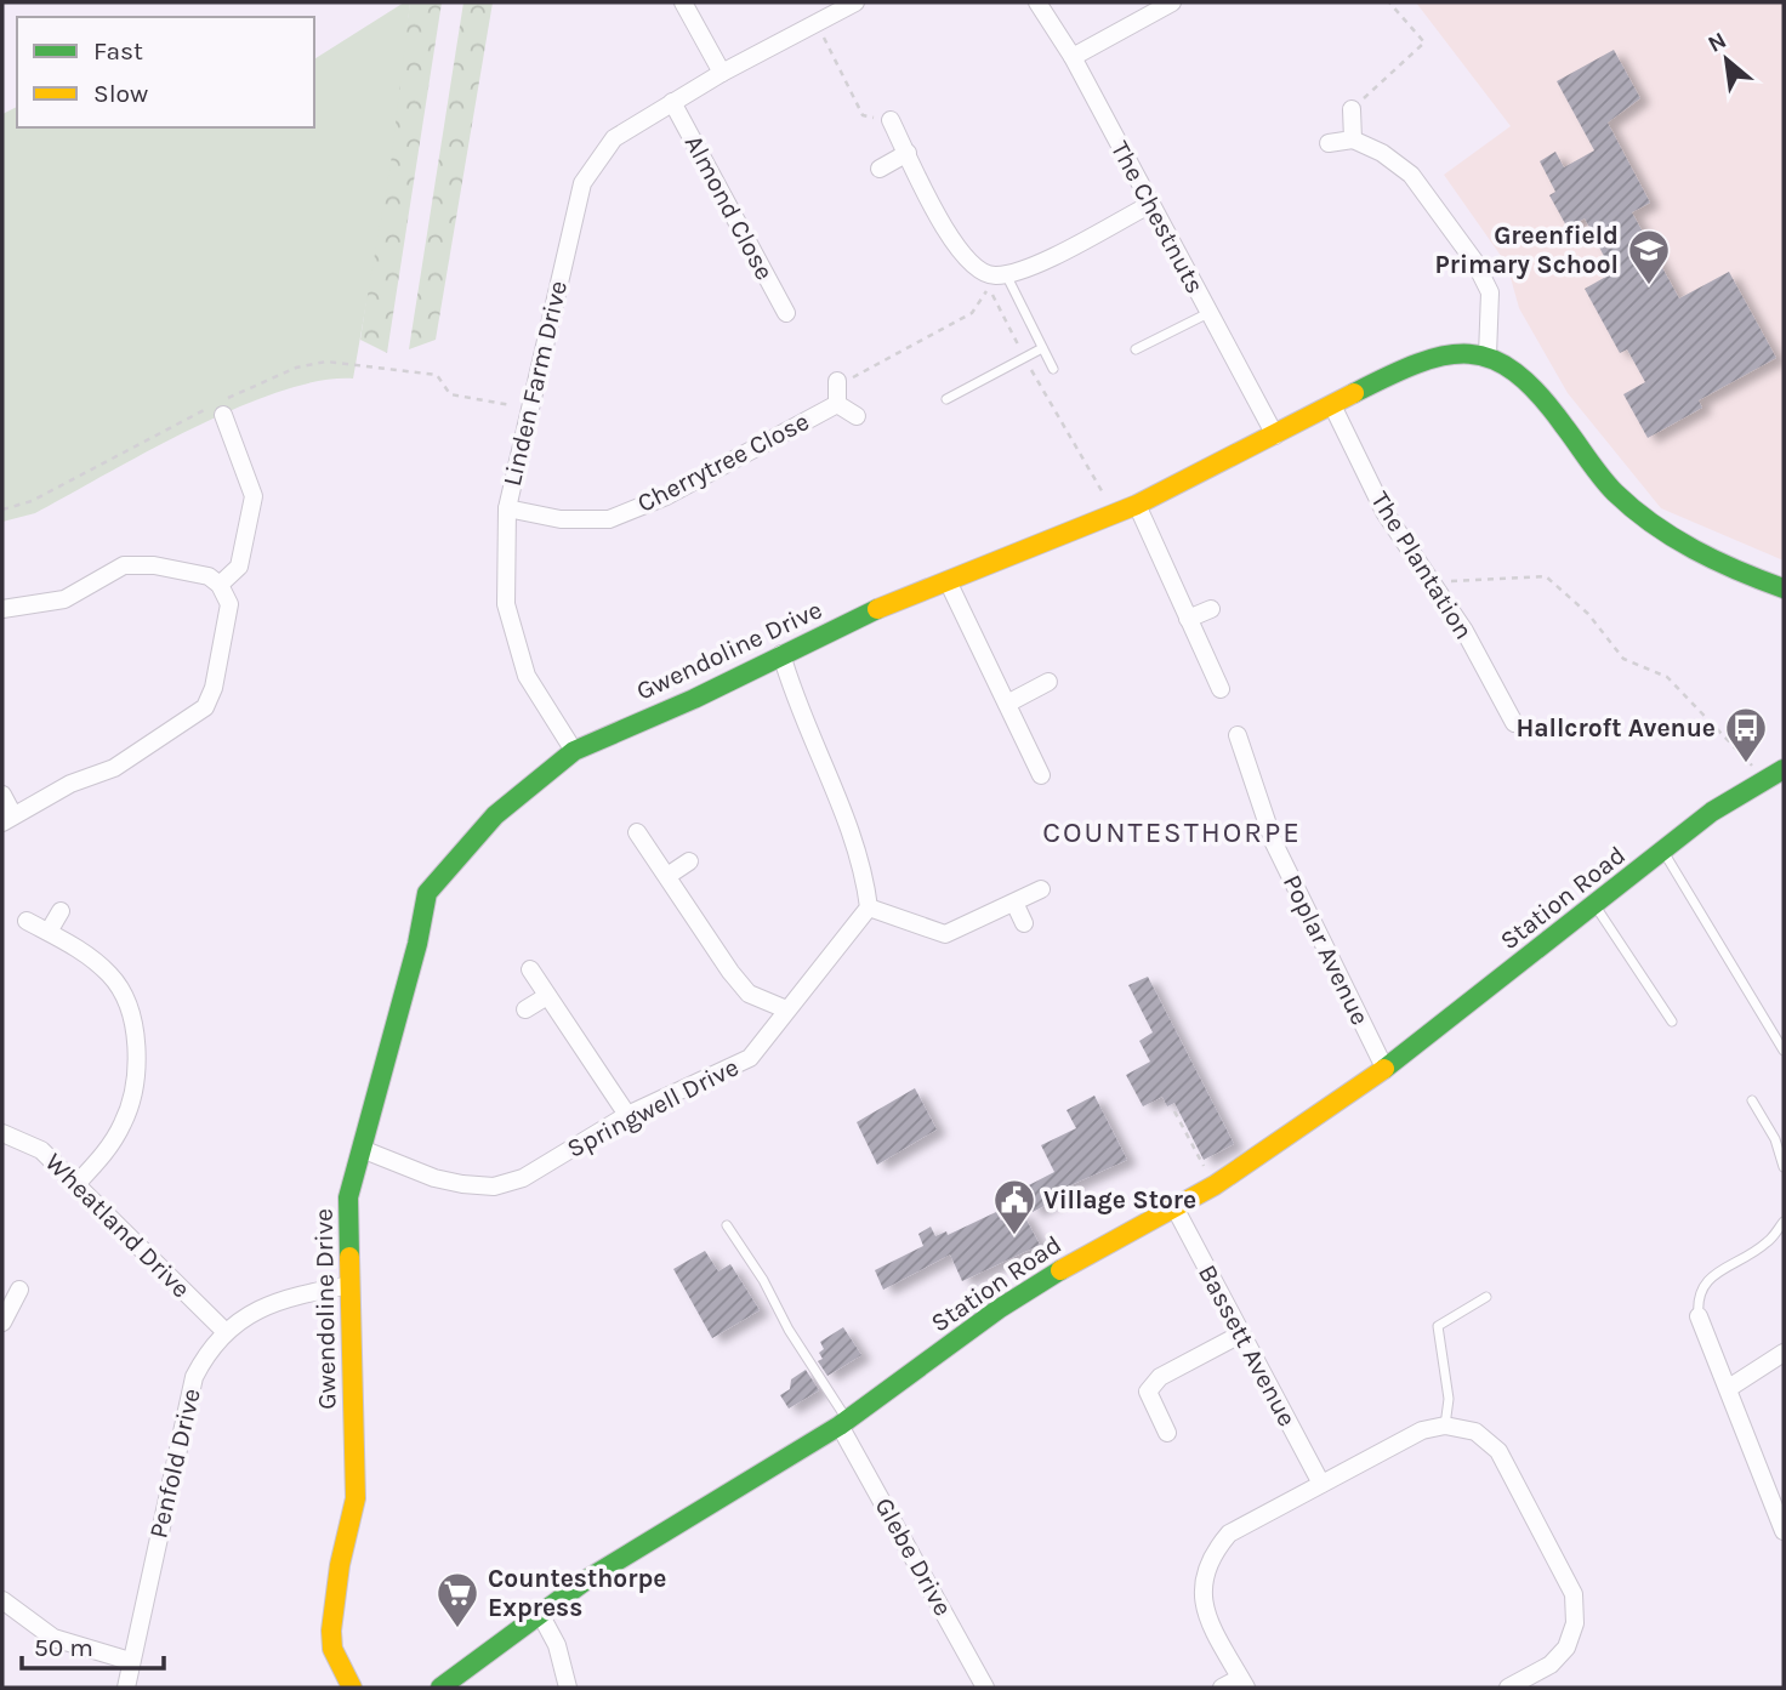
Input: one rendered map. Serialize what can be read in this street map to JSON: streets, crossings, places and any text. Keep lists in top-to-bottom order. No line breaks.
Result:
{"streets":{"street":["Almond Close","The Chestnuts","Linden Farm Drive","Cherrytree Close","The Plantation","Gwendoline Drive","Station Road","Poplar Avenue","Springwell Drive","Wheatland Drive","Bassett Avenue","Penfold Drive","Glebe Drive"]},"crossings":[["Almond Close","Linden Farm Drive"],["The Chestnuts","Gwendoline Drive"],["Linden Farm Drive","Cherrytree Close"],["Linden Farm Drive","Gwendoline Drive"],["The Plantation","Gwendoline Drive"],["Gwendoline Drive","Springwell Drive"],["Gwendoline Drive","Penfold Drive"],["Station Road","Poplar Avenue"],["Station Road","Bassett Avenue"],["Station Road","Glebe Drive"],["Wheatland Drive","Penfold Drive"]],"districts":["COUNTESTHORPE"],"places":{"school or university":["Greenfield Primary School"],"bus stop":["Hallcroft Avenue"],"public building":["Village Store"],"supermarket":["Countesthorpe Express"]},"legend":["Fast","Slow"],"scale_bar":"50 m","north":"top left"}
